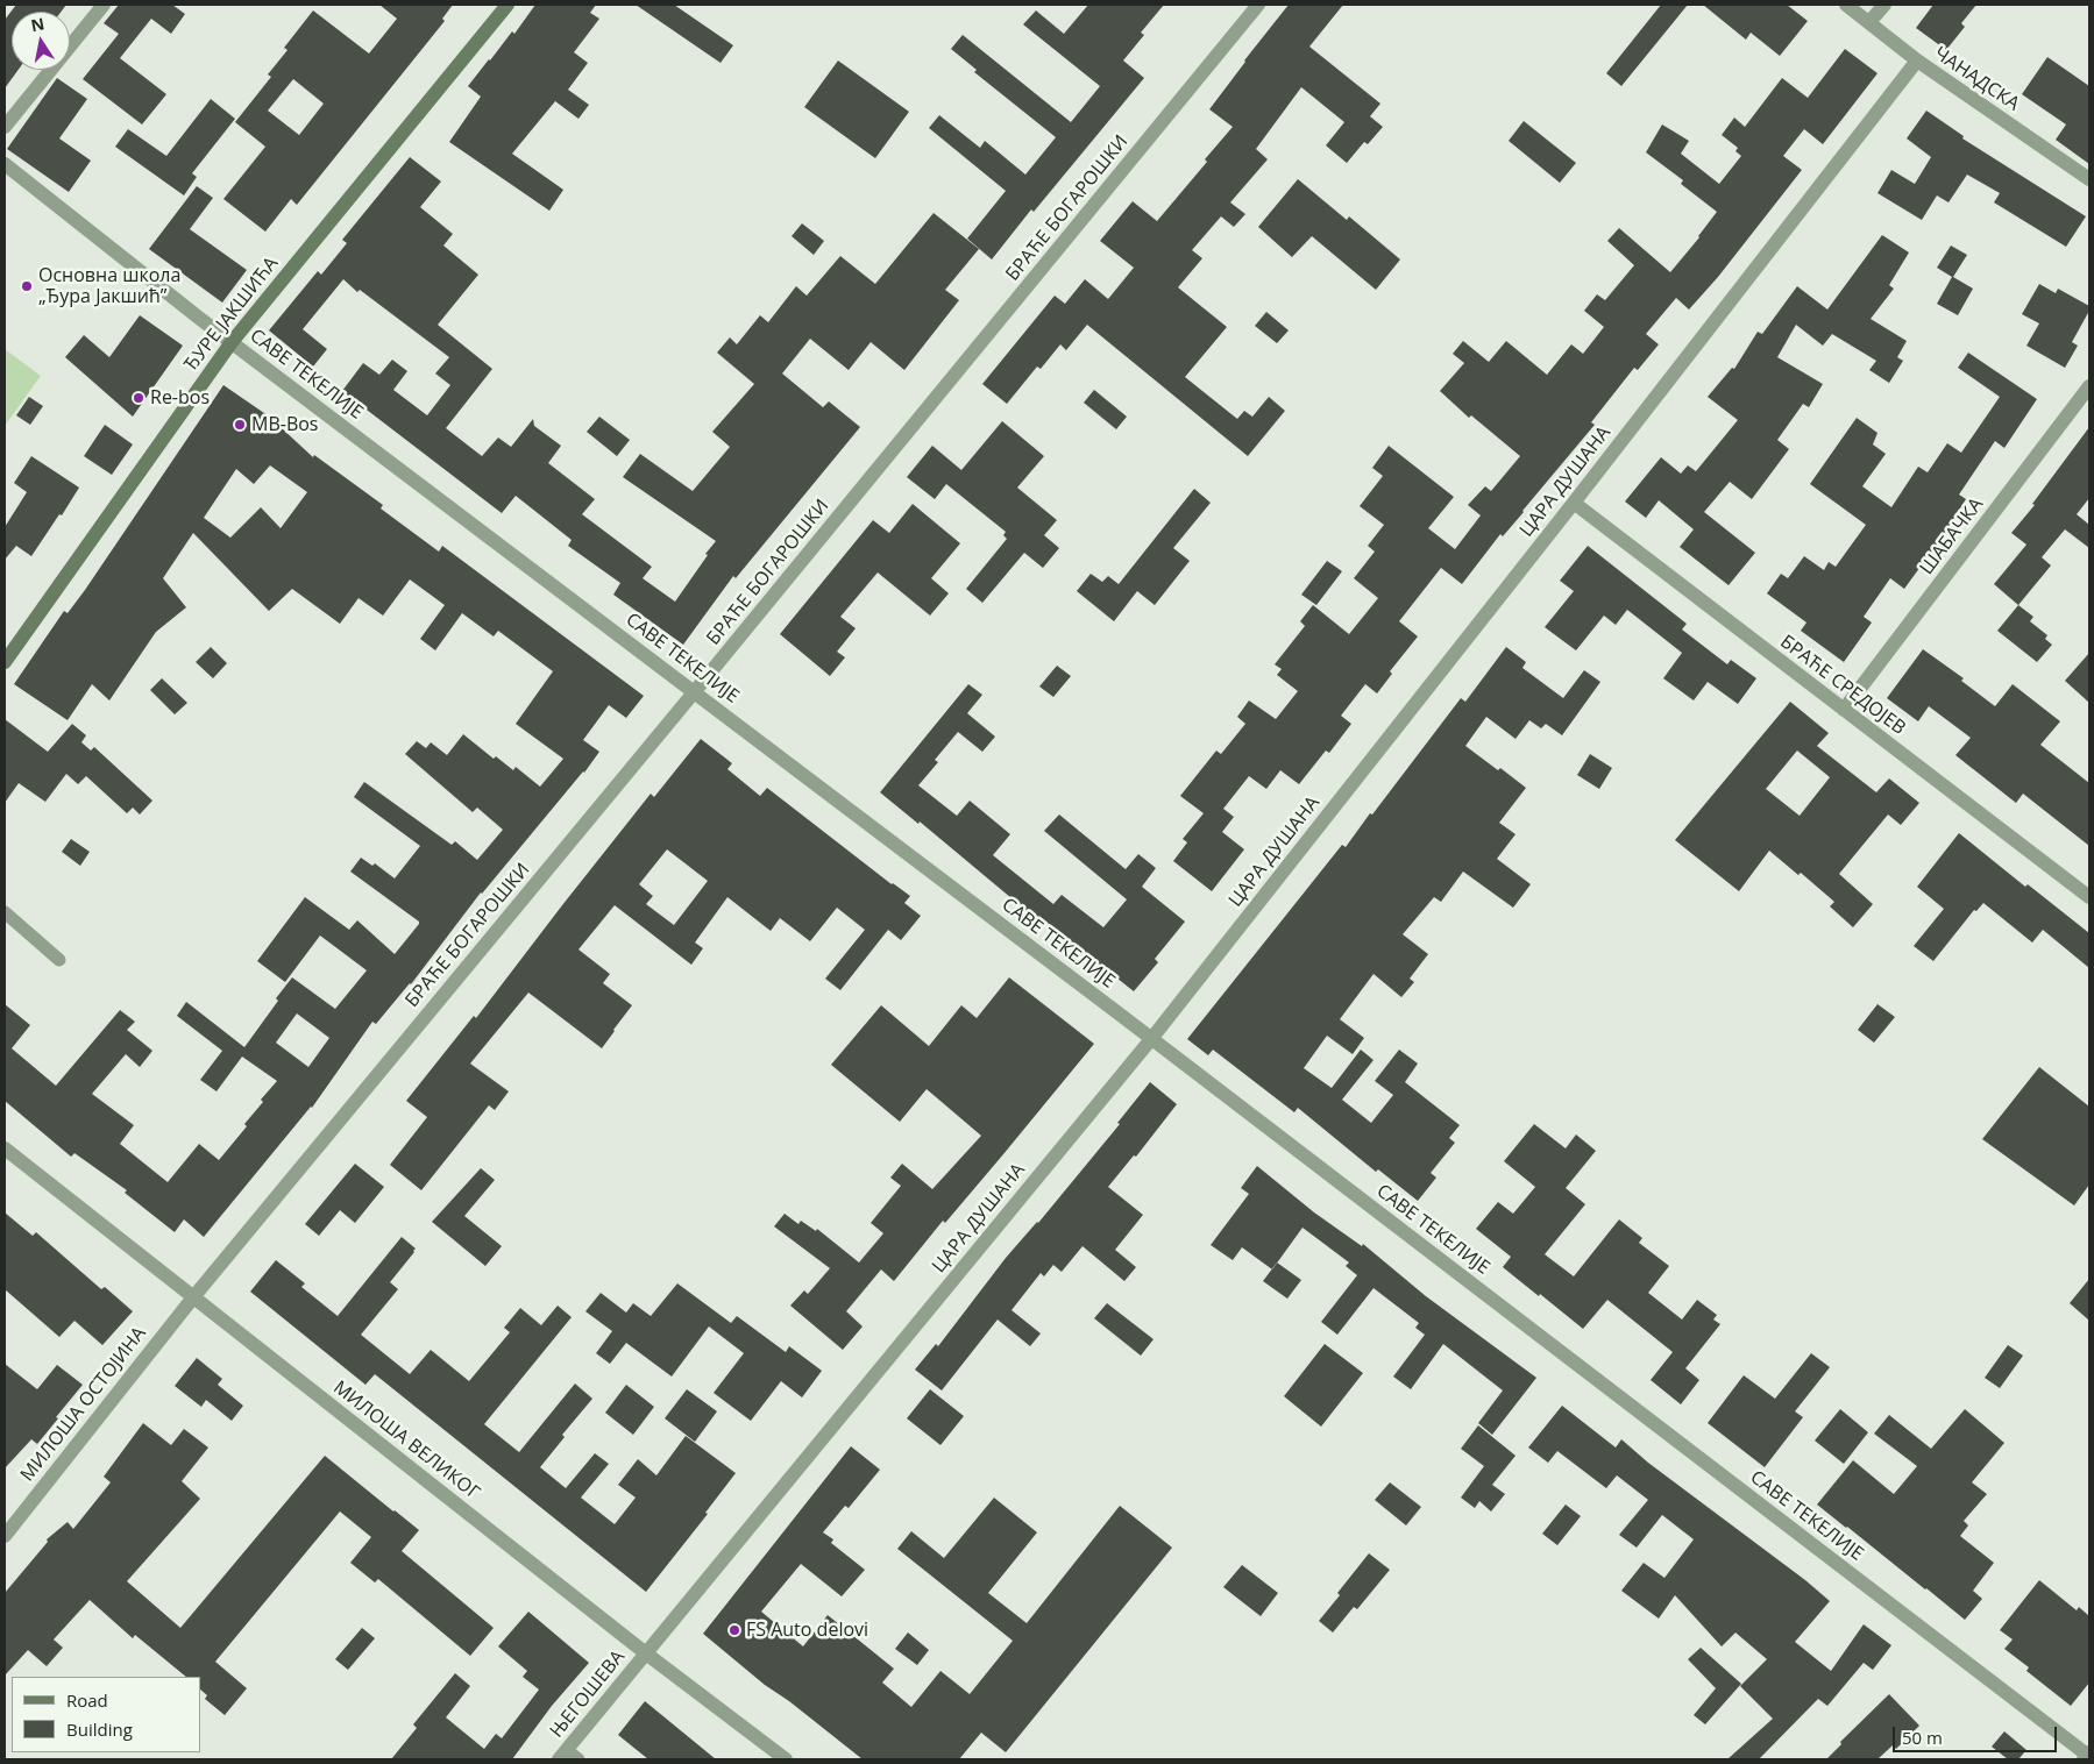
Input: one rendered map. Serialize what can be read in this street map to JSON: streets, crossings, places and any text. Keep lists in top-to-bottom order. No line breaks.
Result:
{"streets":{"main road":["ЂУРЕ ЈАКШИЋА"],"street":["ЧАНАДСКА","БРАЋЕ БОГАРОШКИ","САВЕ ТЕКЕЛИЈЕ","ЦАРА ДУШАНА","ШАБАЧКА","БРАЋЕ СРЕДОЈЕВ","МИЛОША ОСТОЈИНА","МИЛОША ВЕЛИКОГ","ЊЕГОШЕВА"]},"crossings":[["ЧАНАДСКА","ЦАРА ДУШАНА"],["БРАЋЕ БОГАРОШКИ","САВЕ ТЕКЕЛИЈЕ"],["БРАЋЕ БОГАРОШКИ","МИЛОША ОСТОЈИНА"],["БРАЋЕ БОГАРОШКИ","МИЛОША ВЕЛИКОГ"],["ЂУРЕ ЈАКШИЋА","САВЕ ТЕКЕЛИЈЕ"],["САВЕ ТЕКЕЛИЈЕ","ЦАРА ДУШАНА"],["ЦАРА ДУШАНА","БРАЋЕ СРЕДОЈЕВ"],["ЦАРА ДУШАНА","МИЛОША ВЕЛИКОГ"],["ЦАРА ДУШАНА","ЊЕГОШЕВА"],["ШАБАЧКА","БРАЋЕ СРЕДОЈЕВ"],["МИЛОША ОСТОЈИНА","МИЛОША ВЕЛИКОГ"],["МИЛОША ВЕЛИКОГ","ЊЕГОШЕВА"]],"places":["Основна школа „Ђура Јакшић”","Re-bos","MB-Bos","FS Auto delovi"],"legend":["Road","Building"],"scale_bar":"50 m","north":"top"}
